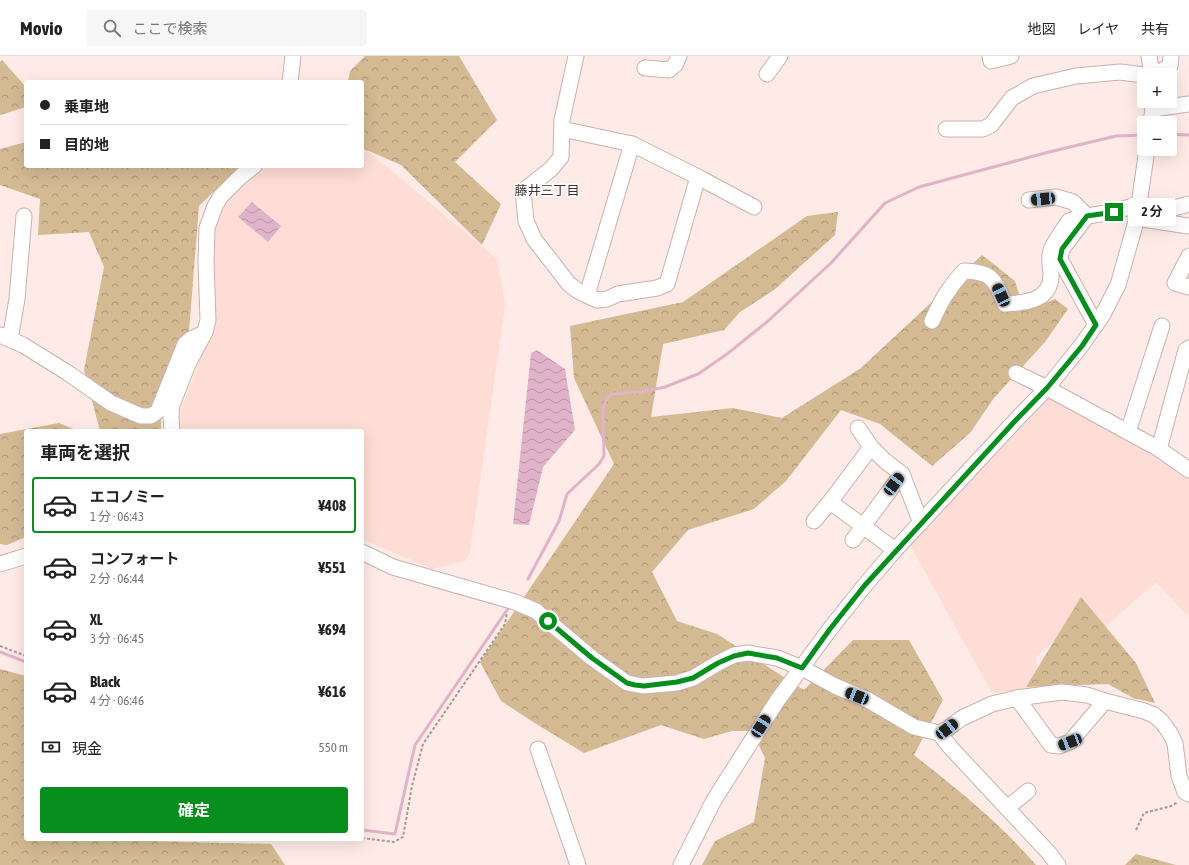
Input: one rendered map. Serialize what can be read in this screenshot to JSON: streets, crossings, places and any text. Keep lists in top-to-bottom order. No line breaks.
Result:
{"districts":["藤井三丁目"],"page":{"header":"Movio","search":"ここで検索","nav":["地図","レイヤ","共有"],"map_buttons":["+","−"],"banner":["乗車地","目的地"],"bubble":"2 分","heading":"車両を選択","list":[{"name":"エコノミー","note":"1 分 · 06:43","value":"¥408"},{"name":"コンフォート","note":"2 分 · 06:44","value":"¥551"},{"name":"XL","note":"3 分 · 06:45","value":"¥694"},{"name":"Black","note":"4 分 · 06:46","value":"¥616"}],"pay":["現金","550 m"],"buttons":"確定"}}
